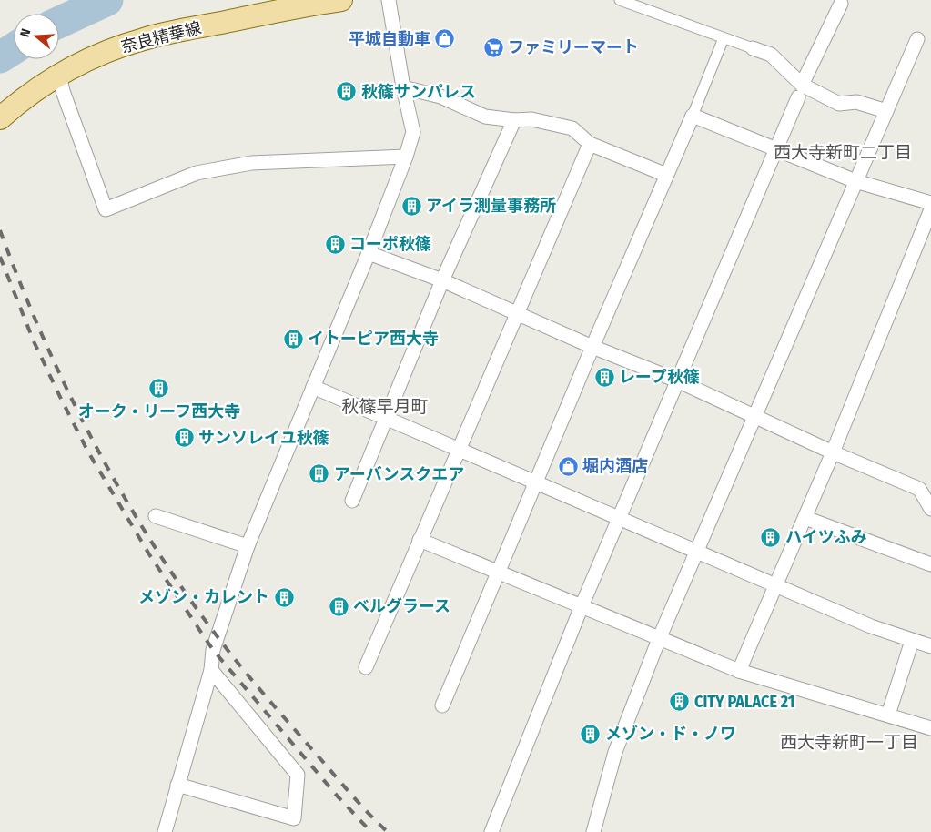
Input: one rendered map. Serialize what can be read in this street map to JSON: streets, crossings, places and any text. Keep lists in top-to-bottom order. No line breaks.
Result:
{"streets":{"main road":["奈良精華線"]},"districts":["西大寺新町二丁目","秋篠早月町","西大寺新町一丁目"],"places":{"shop":["平城自動車","堀内酒店"],"supermarket":["ファミリーマート"],"building":["秋篠サンパレス","アイラ測量事務所","コーポ秋篠","イトーピア西大寺","レープ秋篠","オーク・リーフ西大寺","サンソレイユ秋篠","アーバンスクエア","ハイツふみ","メゾン・カレント","ベルグラース","CITY PALACE 21","メゾン・ド・ノワ"]},"north":"left"}
